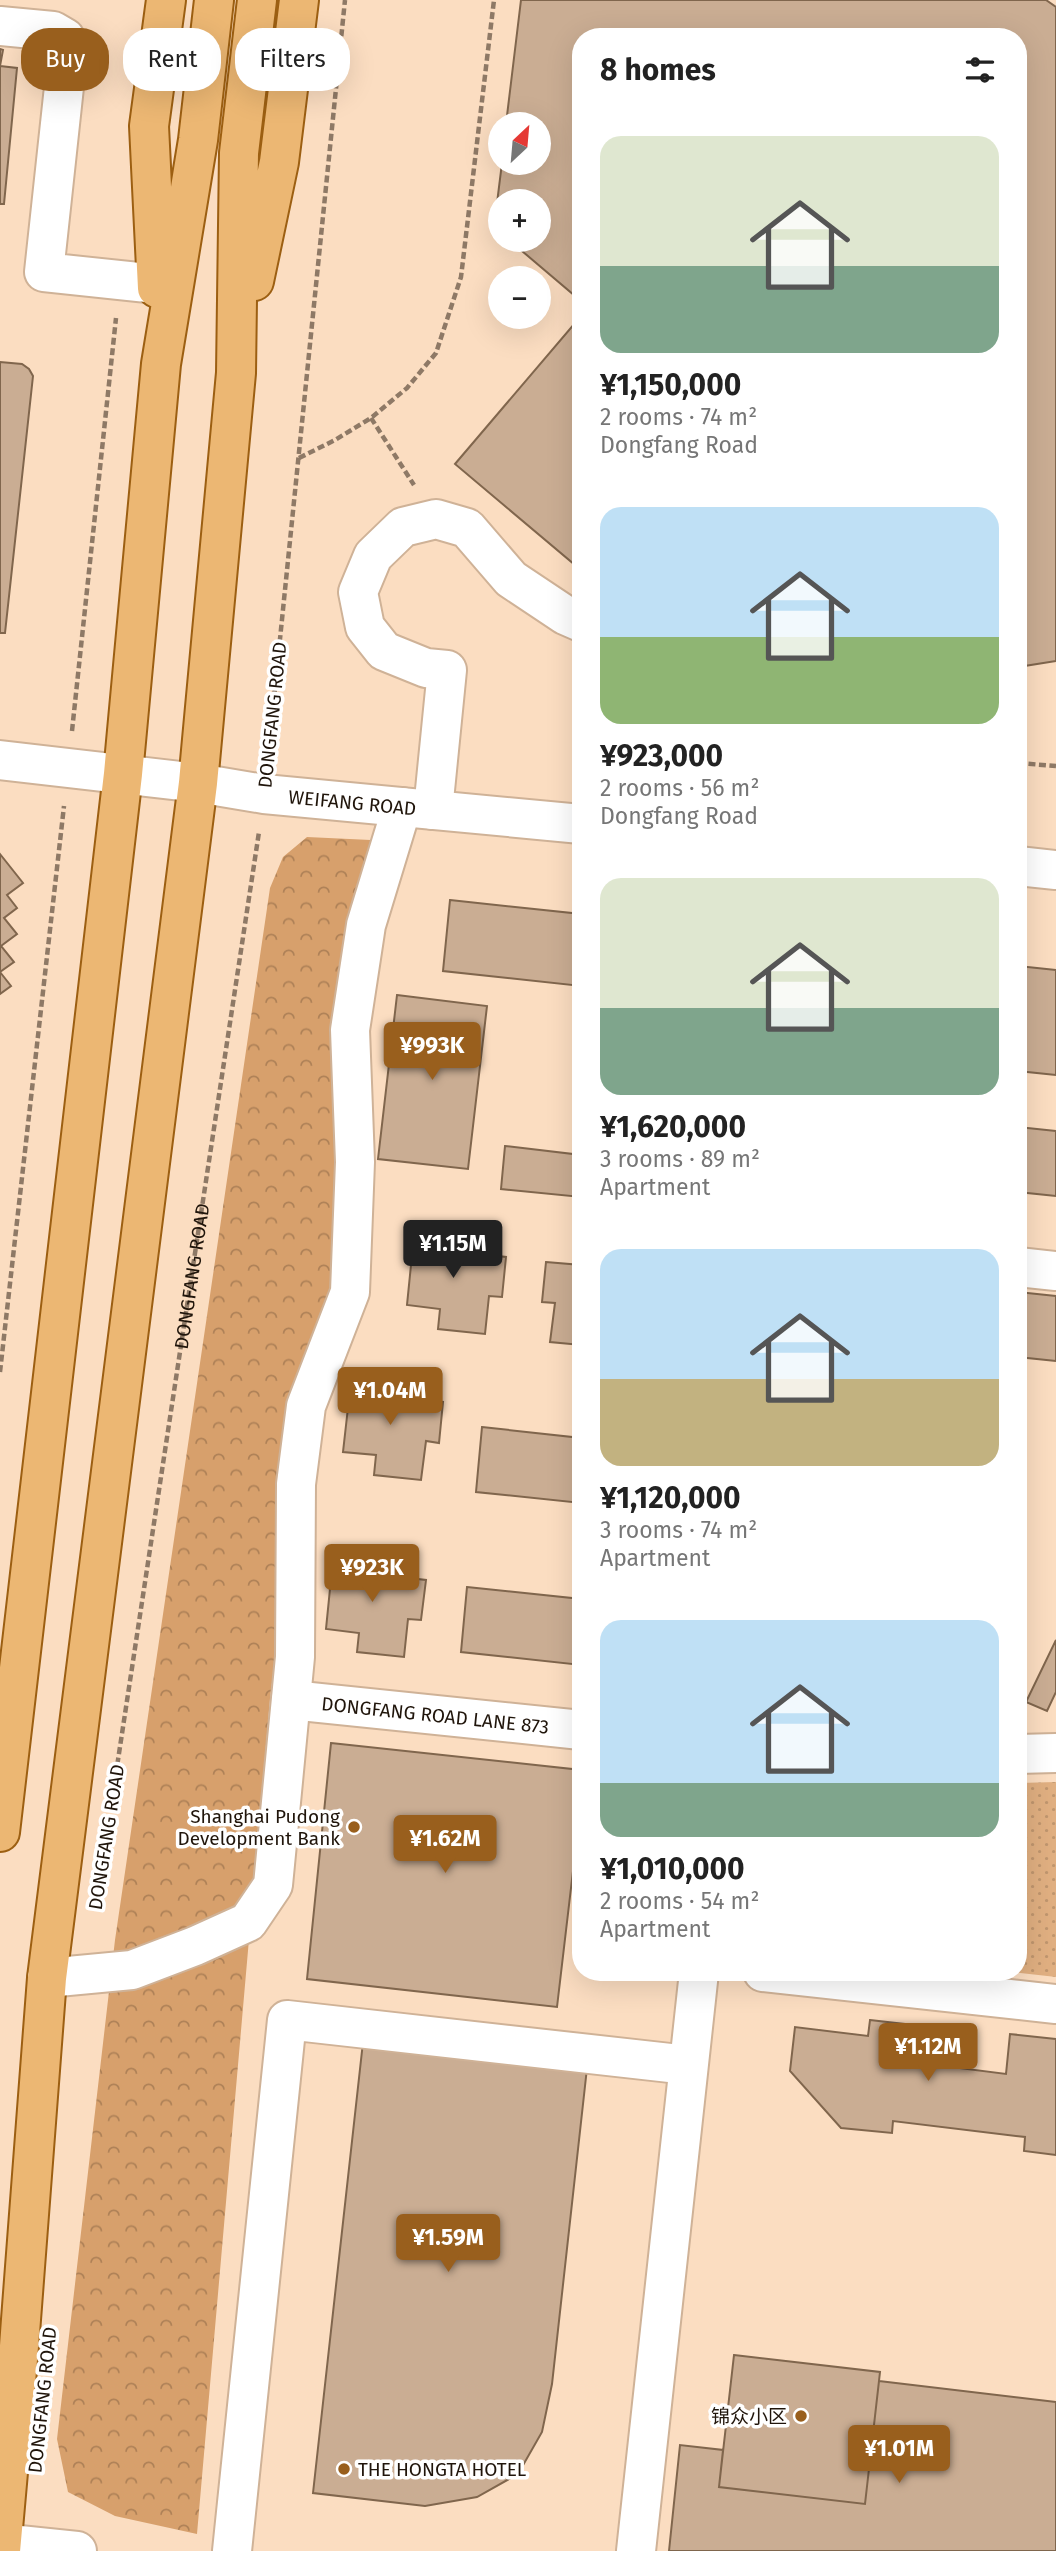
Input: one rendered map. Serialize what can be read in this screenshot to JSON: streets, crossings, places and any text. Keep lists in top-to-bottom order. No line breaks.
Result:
{"streets":{"main road":["DONGFANG ROAD"],"street":["WEIFANG ROAD","DONGFANG ROAD LANE 873"]},"crossings":[["DONGFANG ROAD","WEIFANG ROAD"]],"places":["Shanghai Pudong Development Bank","锦众小区","THE HONGTA HOTEL"],"north":"top right","page":{"chip":["Buy","Rent","Filters"],"heading":"8 homes","map_buttons":["+","−"],"list":[{"name":"¥1,150,000","note":"2 rooms · 74 m² · Dongfang Road"},{"name":"¥923,000","note":"2 rooms · 56 m² · Dongfang Road"},{"name":"¥1,620,000","note":"3 rooms · 89 m² · Apartment"},{"name":"¥1,120,000","note":"3 rooms · 74 m² · Apartment"},{"name":"¥1,010,000","note":"2 rooms · 54 m² · Apartment"}],"price":["¥993K","¥1.15M","¥1.04M","¥923K","¥1.62M","¥1.12M","¥1.59M","¥1.01M"]}}
